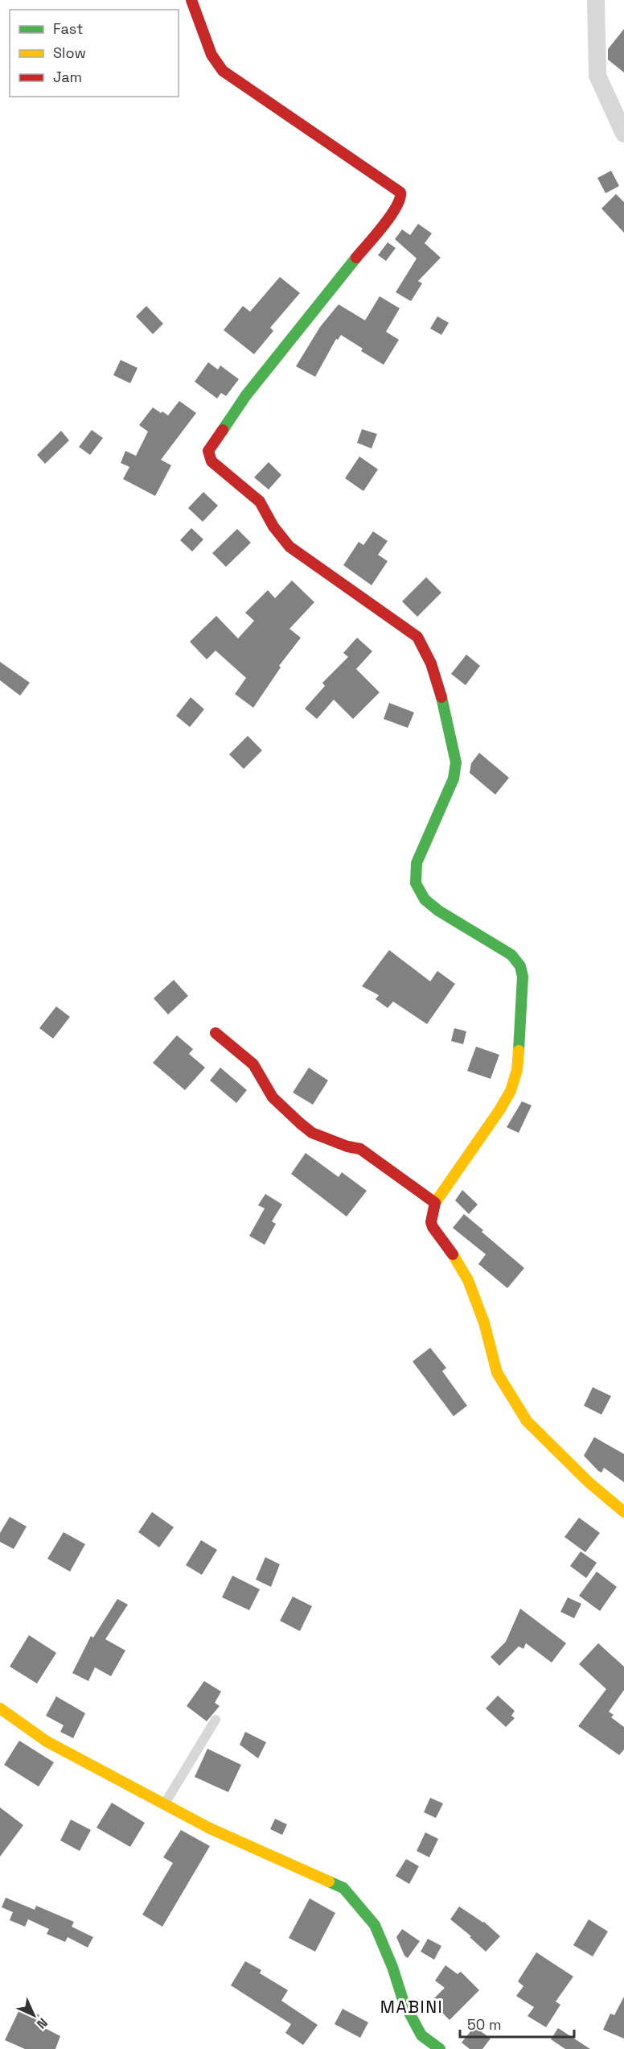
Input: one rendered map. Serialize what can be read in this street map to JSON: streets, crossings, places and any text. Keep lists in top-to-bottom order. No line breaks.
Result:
{"districts":["MABINI"],"legend":["Fast","Slow","Jam"],"scale_bar":"50 m","north":"bottom right"}
